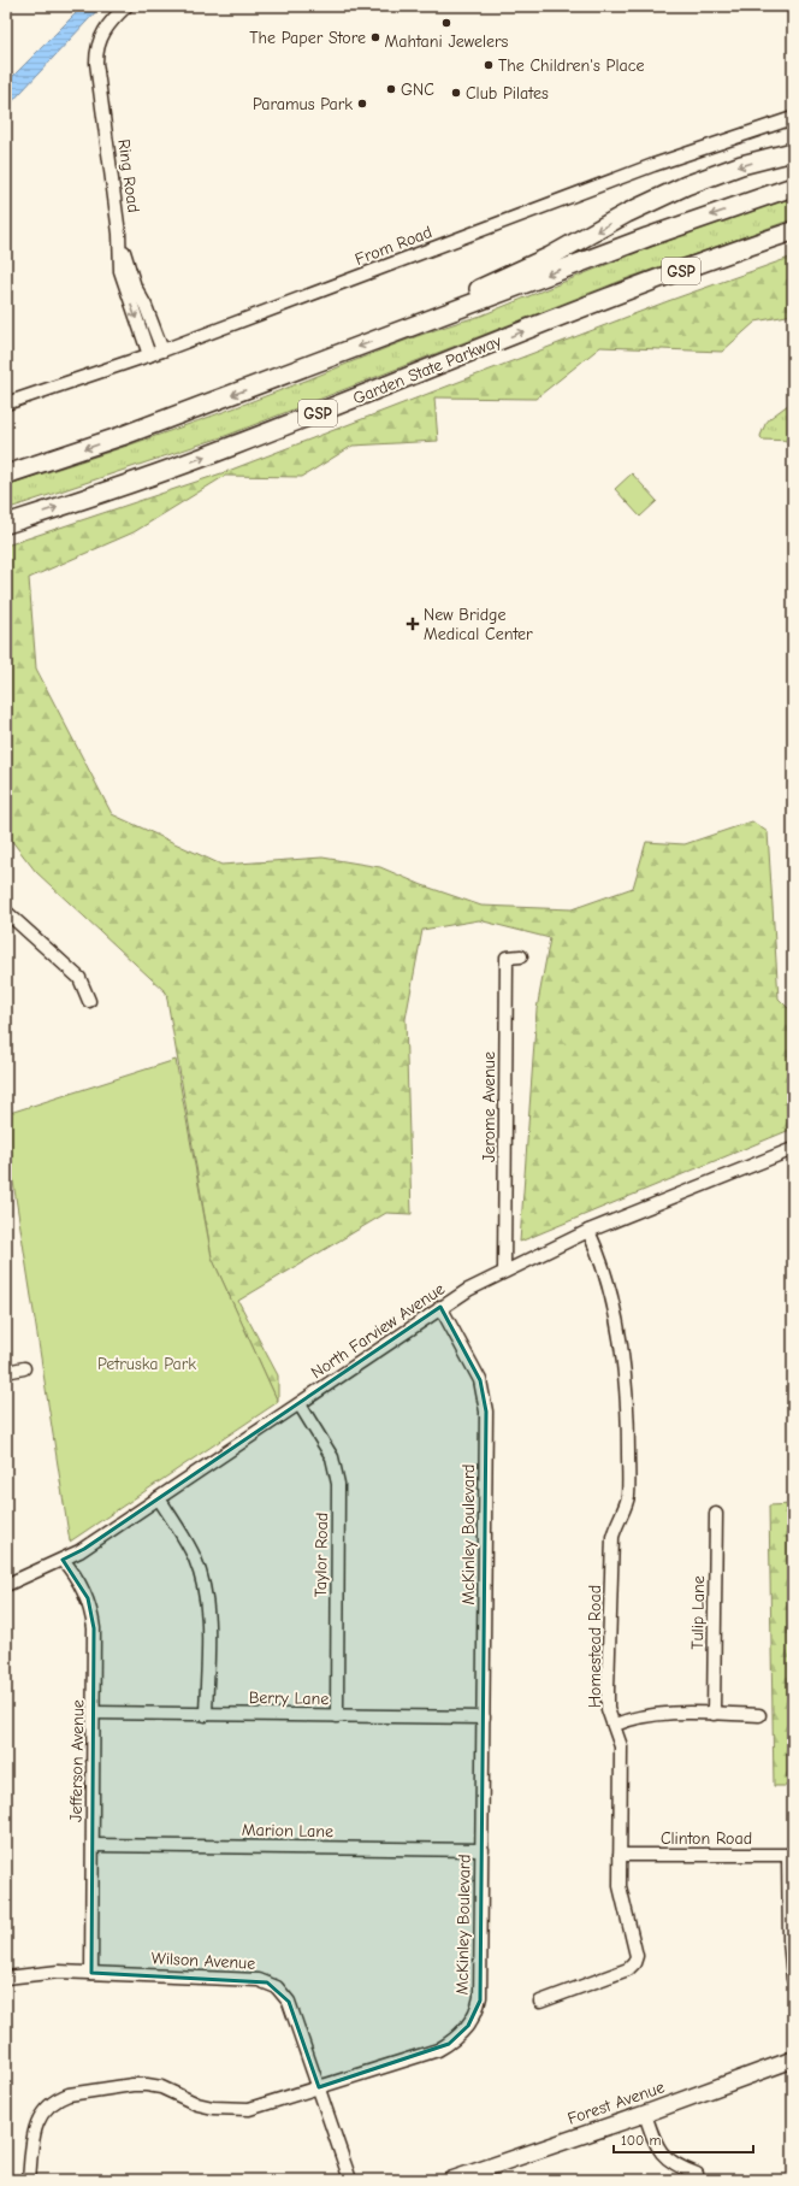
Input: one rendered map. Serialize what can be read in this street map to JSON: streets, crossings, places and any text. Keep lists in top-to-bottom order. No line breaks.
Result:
{"streets":{"highway":["GSP","Garden State Parkway"],"main road":["Forest Avenue"],"street":["Ring Road","From Road","Jerome Avenue","North Farview Avenue","McKinley Boulevard","Taylor Road","Tulip Lane","Homestead Road","Berry Lane","Jefferson Avenue","Marion Lane","Clinton Road","Wilson Avenue"]},"crossings":[["Ring Road","From Road"],["Jerome Avenue","North Farview Avenue"],["North Farview Avenue","McKinley Boulevard"],["North Farview Avenue","Taylor Road"],["North Farview Avenue","Homestead Road"],["North Farview Avenue","Jefferson Avenue"],["McKinley Boulevard","Berry Lane"],["McKinley Boulevard","Marion Lane"],["McKinley Boulevard","Wilson Avenue"],["Taylor Road","Berry Lane"],["Homestead Road","Clinton Road"],["Berry Lane","Jefferson Avenue"],["Jefferson Avenue","Marion Lane"],["Jefferson Avenue","Wilson Avenue"]],"parks":["Petruska Park"],"places":{"other":["Mahtani Jewelers","The Paper Store","The Children's Place","GNC","Club Pilates","Paramus Park"],"health":["New Bridge Medical Center"]},"scale_bar":"100 m"}
